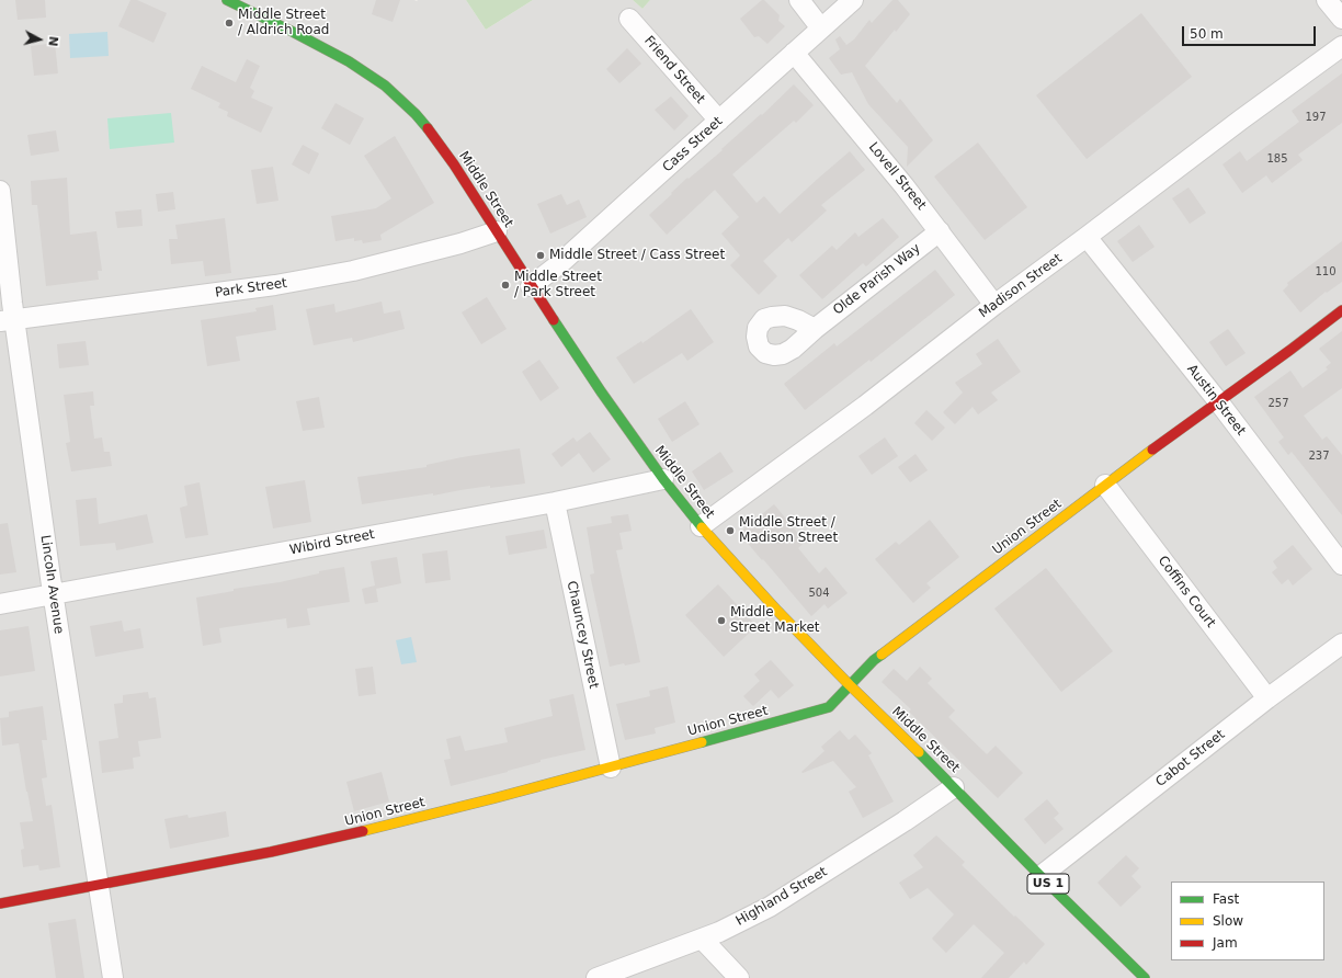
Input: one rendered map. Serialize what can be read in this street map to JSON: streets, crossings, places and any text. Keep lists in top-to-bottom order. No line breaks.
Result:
{"streets":{"street":["Friend Street","Cass Street","Lovell Street","Middle Street","Olde Parish Way","Madison Street","Park Street","Austin Street","Union Street","Wibird Street","Lincoln Avenue","Coffins Court","Chauncey Street","Cabot Street","US 1","Highland Street"]},"crossings":[["Friend Street","Cass Street"],["Cass Street","Lovell Street"],["Cass Street","Middle Street"],["Lovell Street","Olde Parish Way"],["Lovell Street","Madison Street"],["Middle Street","Madison Street"],["Middle Street","Park Street"],["Middle Street","Union Street"],["Middle Street","Wibird Street"],["Middle Street","Cabot Street"],["Middle Street","Highland Street"],["Madison Street","Austin Street"],["Park Street","Lincoln Avenue"],["Austin Street","Union Street"],["Union Street","Lincoln Avenue"],["Union Street","Coffins Court"],["Union Street","Chauncey Street"],["Wibird Street","Lincoln Avenue"],["Wibird Street","Chauncey Street"],["Coffins Court","Cabot Street"]],"places":["Middle Street / Aldrich Road","Middle Street / Cass Street","Middle Street / Park Street","Middle Street / Madison Street","Middle Street Market"],"house_numbers":["197","185","110","257","237","504"],"legend":["Fast","Slow","Jam"],"scale_bar":"50 m","north":"right"}
